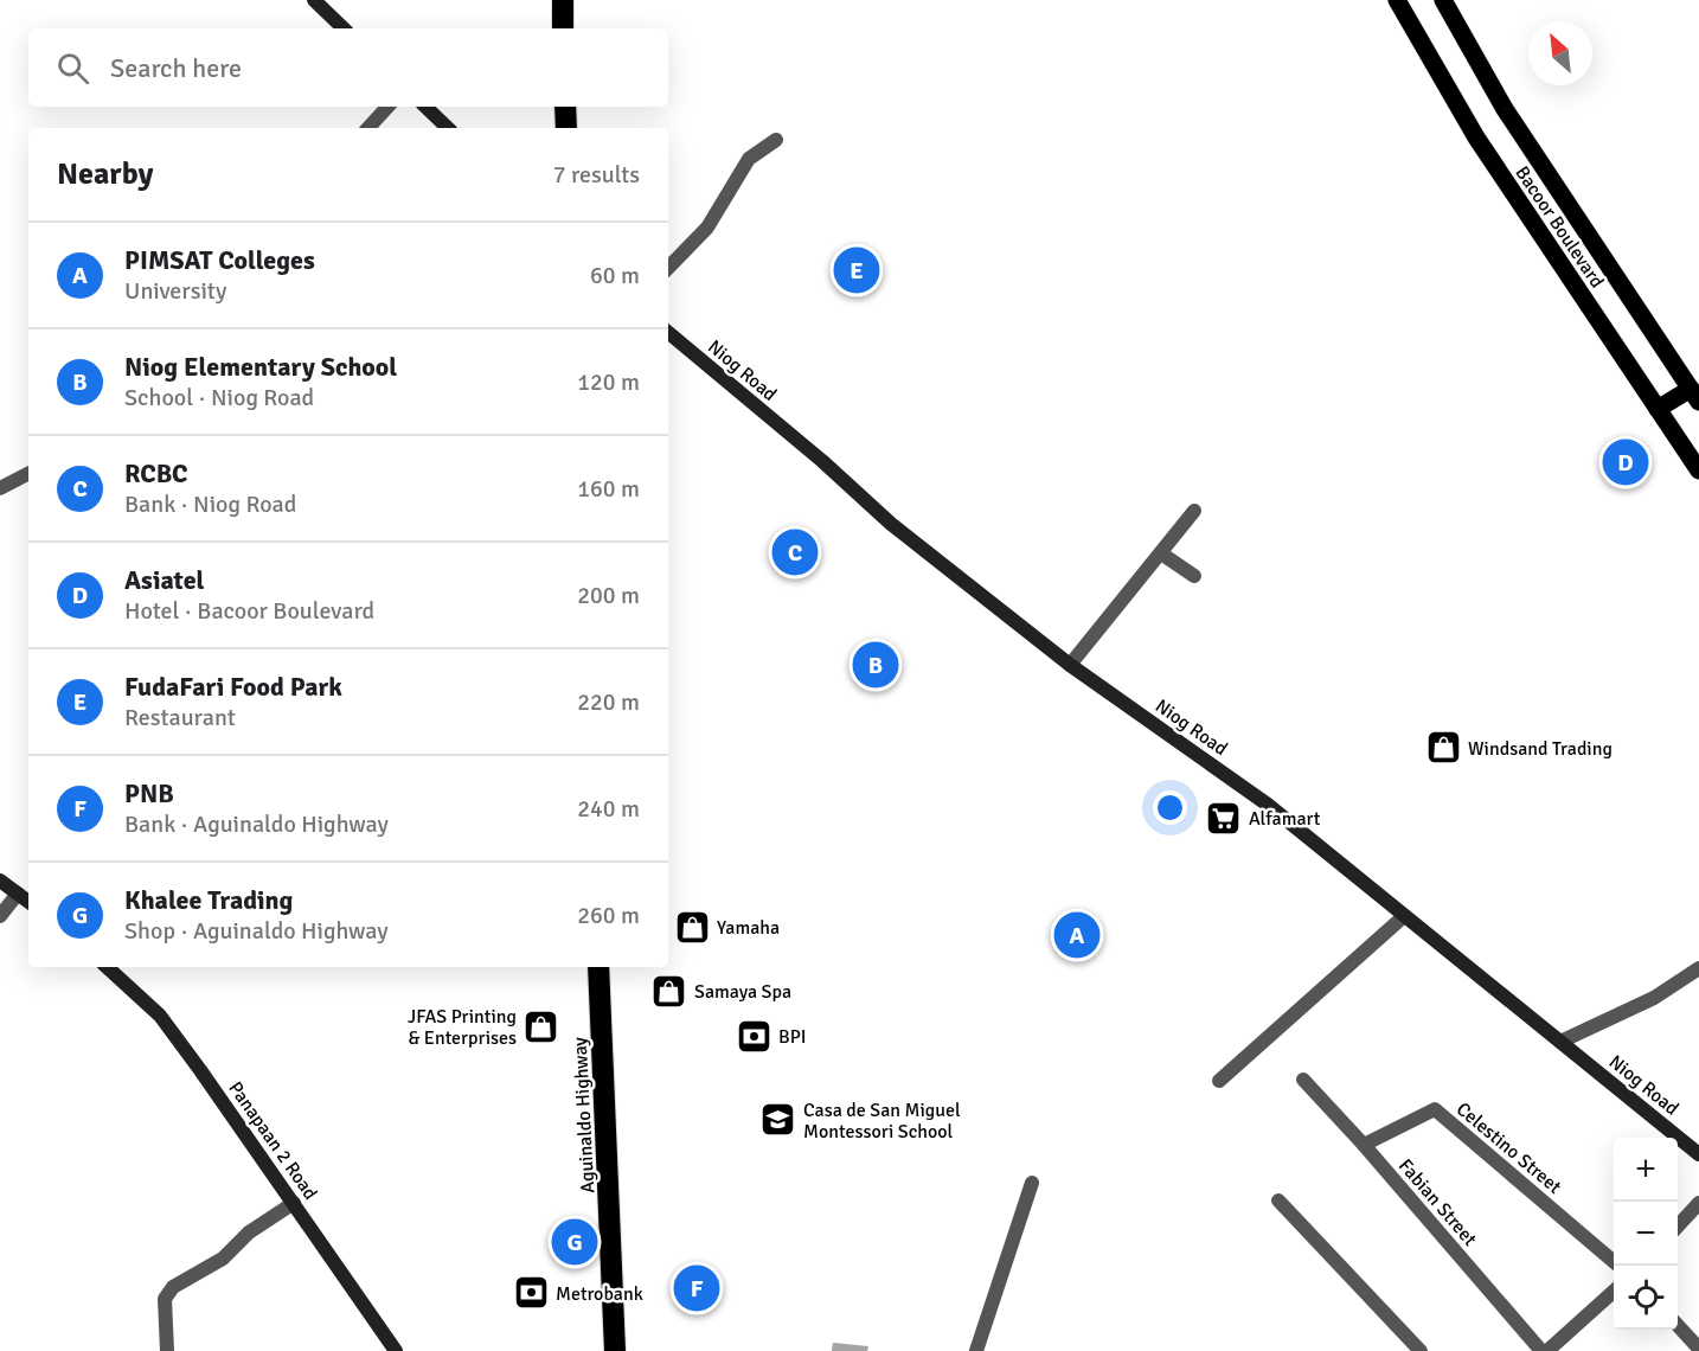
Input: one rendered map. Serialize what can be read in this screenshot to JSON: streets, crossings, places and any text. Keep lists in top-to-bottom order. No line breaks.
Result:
{"streets":{"highway":["Aguinaldo Highway"],"main road":["Bacoor Boulevard"],"street":["Niog Road","Panapaan 2 Road","Celestino Street","Fabian Street"]},"crossings":[["Celestino Street","Fabian Street"]],"places":{"shop":["Windsand Trading","Yamaha","Samaya Spa","JFAS Printing & Enterprises"],"supermarket":["Alfamart"],"bank":["BPI","Metrobank"],"school or university":["Casa de San Miguel Montessori School"]},"north":"top left","page":{"search":"Search here","heading":["Nearby","7 results"],"list":[{"mark":"A","name":"PIMSAT Colleges","note":"University","value":"60 m"},{"mark":"B","name":"Niog Elementary School","note":"School · Niog Road","value":"120 m"},{"mark":"C","name":"RCBC","note":"Bank · Niog Road","value":"160 m"},{"mark":"D","name":"Asiatel","note":"Hotel · Bacoor Boulevard","value":"200 m"},{"mark":"E","name":"FudaFari Food Park","note":"Restaurant","value":"220 m"},{"mark":"F","name":"PNB","note":"Bank · Aguinaldo Highway","value":"240 m"},{"mark":"G","name":"Khalee Trading","note":"Shop · Aguinaldo Highway","value":"260 m"}],"pins":["E","D","C","B","A","G","F"],"map_buttons":["+","−"]}}
